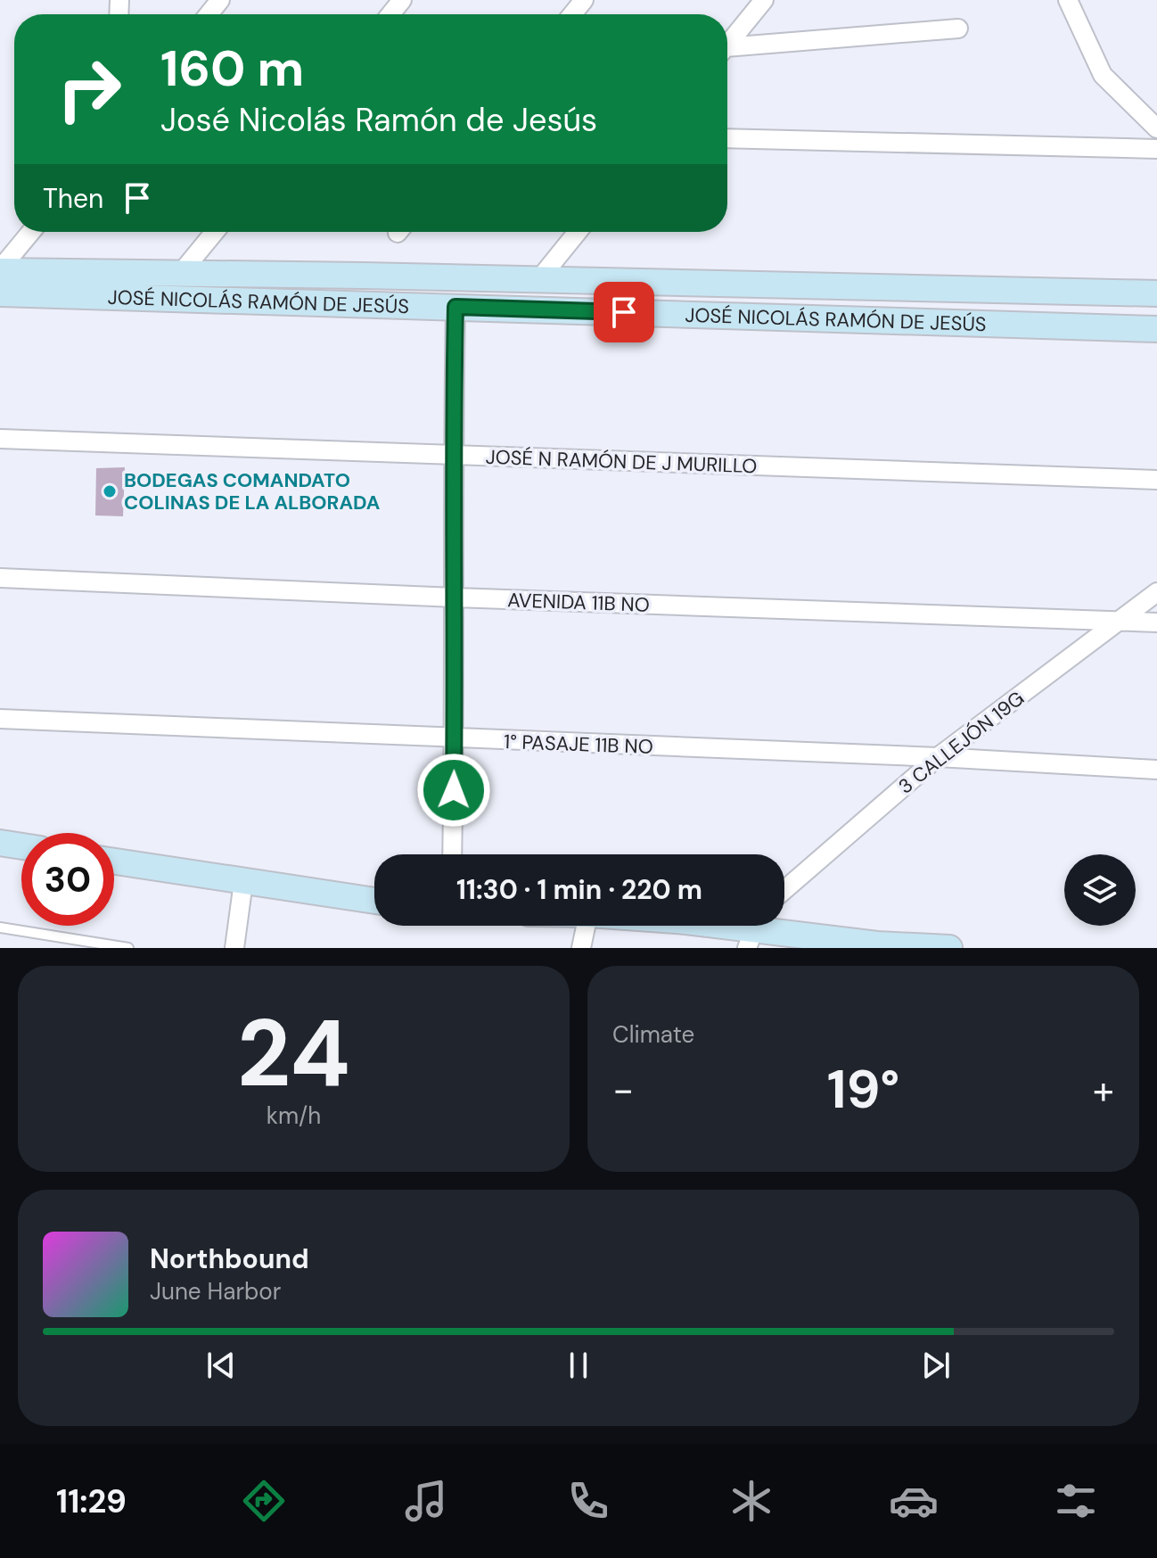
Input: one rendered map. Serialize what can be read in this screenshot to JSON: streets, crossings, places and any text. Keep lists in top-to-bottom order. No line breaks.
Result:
{"streets":{"street":["JOSÉ NICOLÁS RAMÓN DE JESÚS","JOSÉ N RAMÓN DE J MURILLO","AVENIDA 11B NO","3 CALLEJÓN 19G","1° PASAJE 11B NO"]},"crossings":[["AVENIDA 11B NO","3 CALLEJÓN 19G"],["3 CALLEJÓN 19G","1° PASAJE 11B NO"]],"places":["BODEGAS COMANDATO COLINAS DE LA ALBORADA"],"page":{"turn":["160 m","José Nicolás Ramón de Jesús"],"then":"Then","limit":"30","trip":"11:30 · 1 min · 220 m","tile":[["24","km/h"],"Climate"],"heat":["−","19°","+"],"song":["Northbound","June Harbor"],"tabs":"11:29"}}
